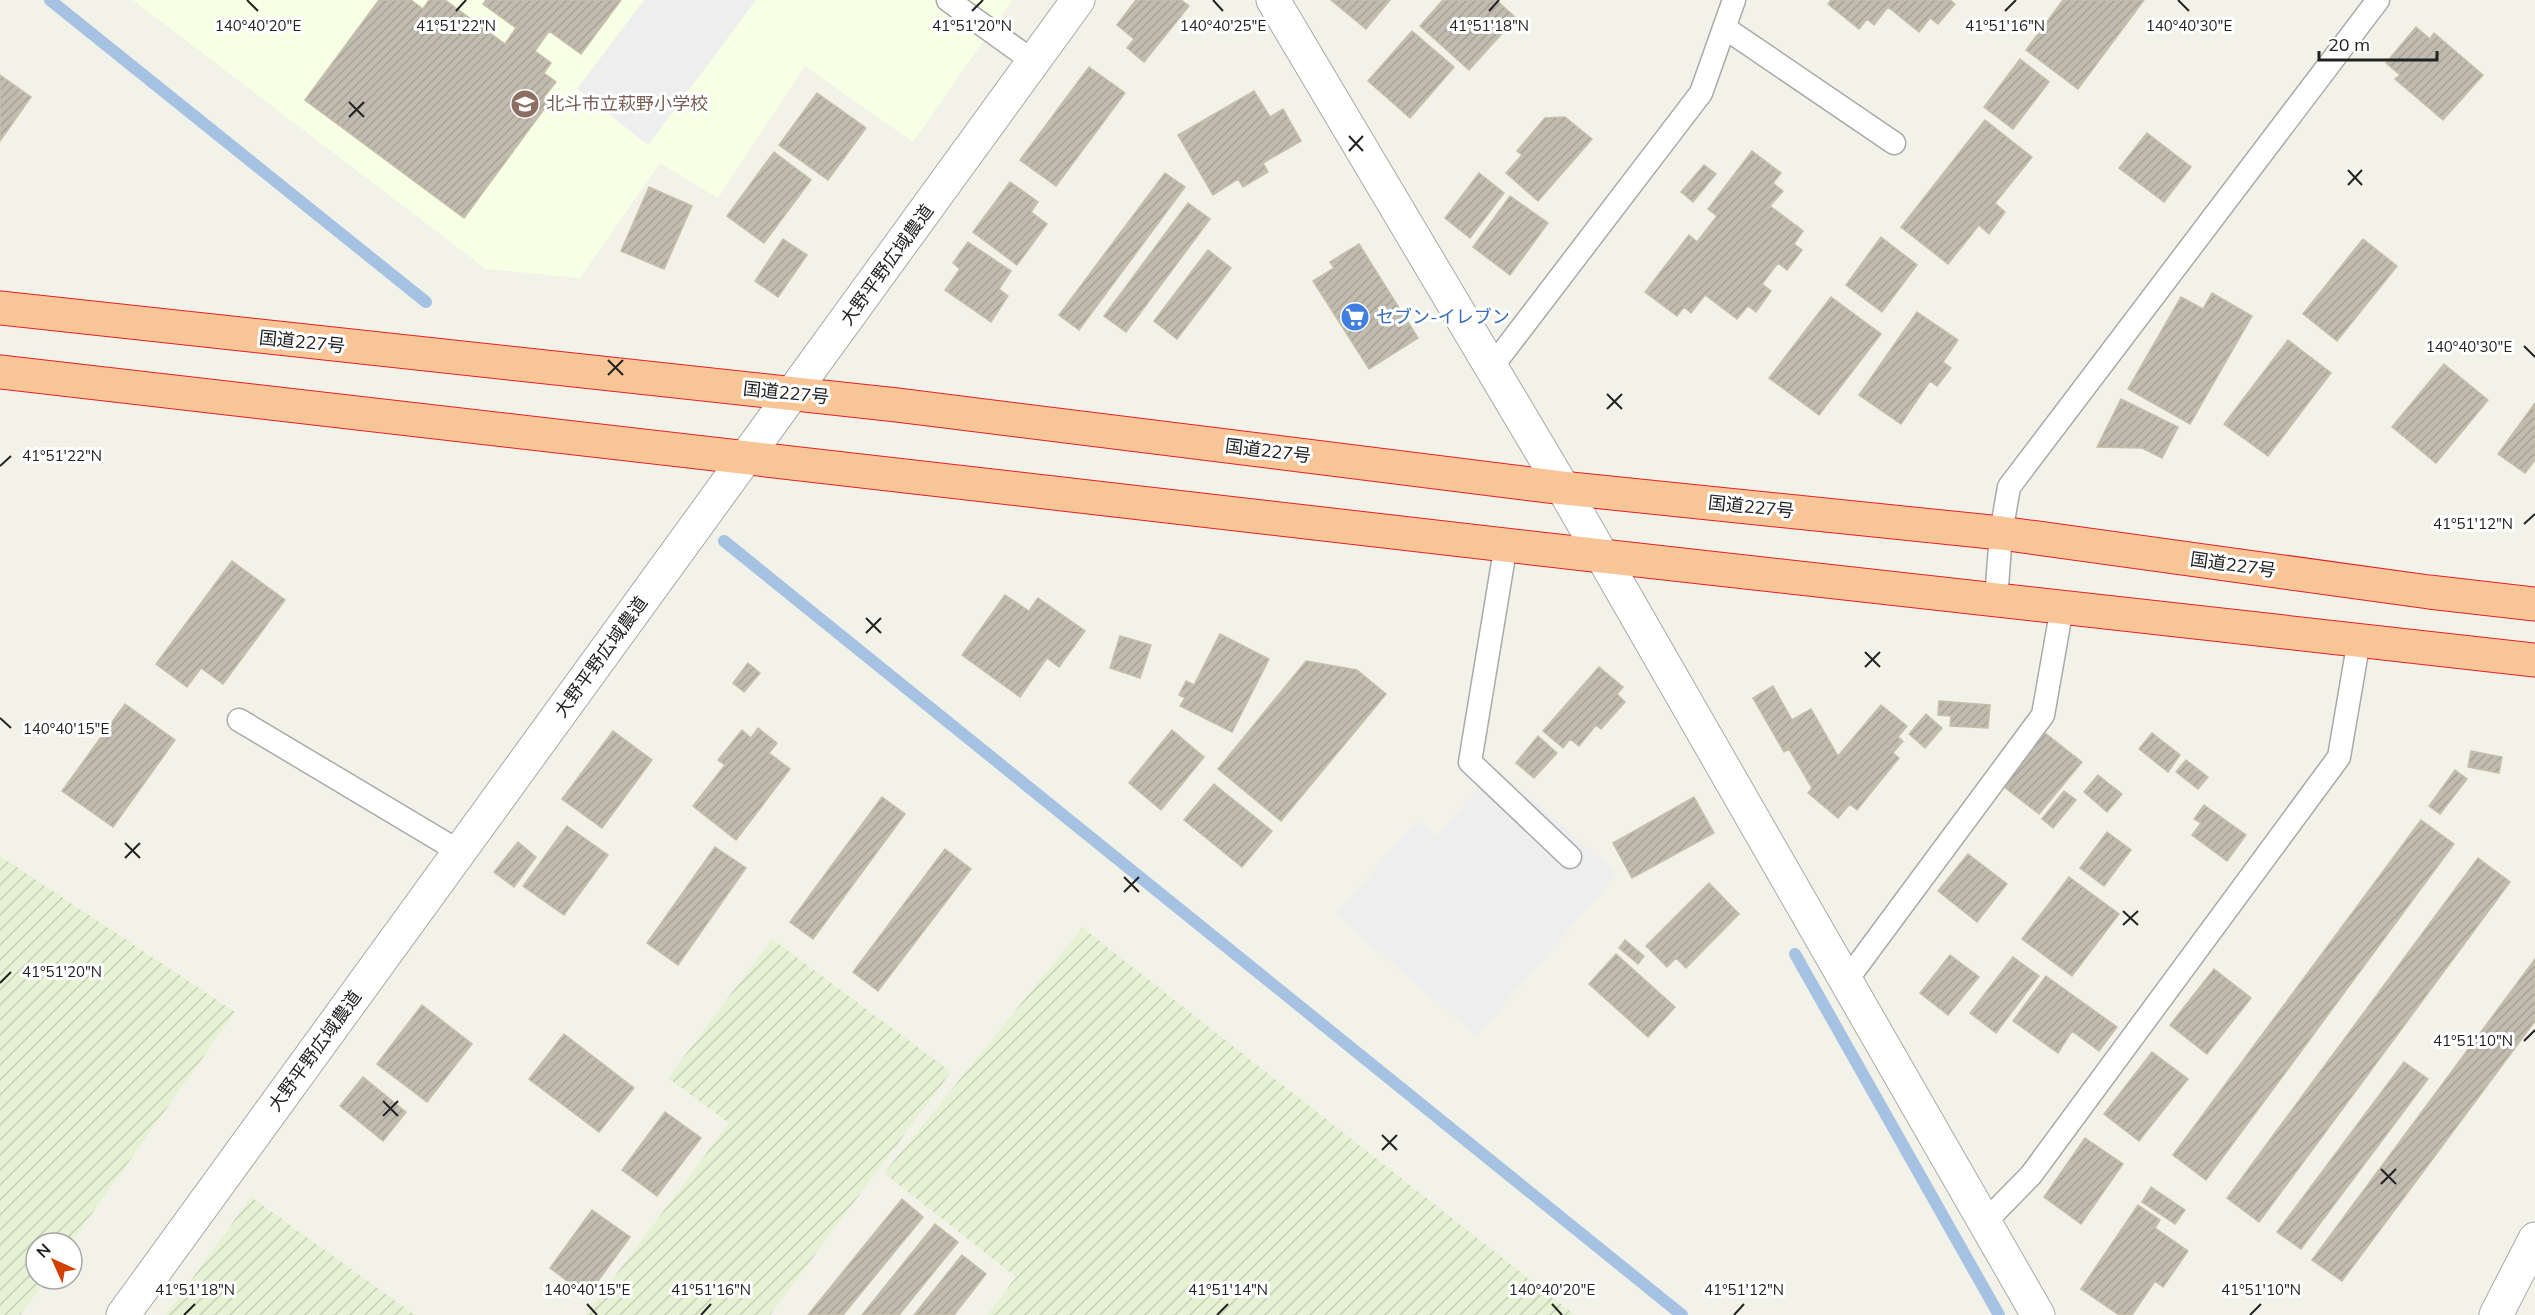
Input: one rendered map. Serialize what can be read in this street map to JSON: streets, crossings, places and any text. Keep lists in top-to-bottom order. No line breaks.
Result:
{"streets":{"highway":["国道227号"],"street":["大野平野広域農道"]},"crossings":[["大野平野広域農道","国道227号"]],"places":{"school or university":["北斗市立萩野小学校"],"supermarket":["セブン-イレブン"]},"scale_bar":"20 m","north":"top left","coordinates":["140°40'20\"E","140°40'25\"E","140°40'30\"E","41°51'22\"N","41°51'20\"N","41°51'18\"N","41°51'16\"N","41°51'12\"N","140°40'15\"E","41°51'10\"N","41°51'14\"N"]}
